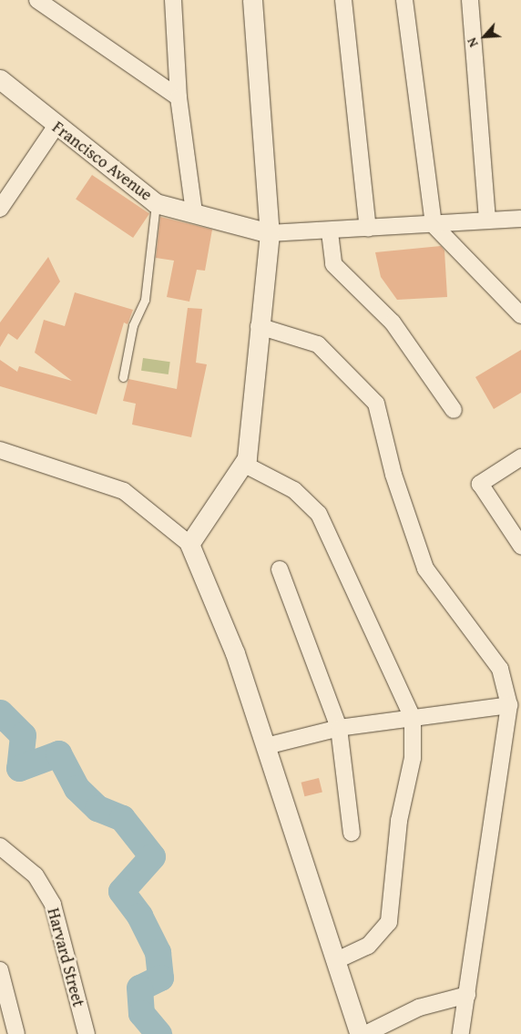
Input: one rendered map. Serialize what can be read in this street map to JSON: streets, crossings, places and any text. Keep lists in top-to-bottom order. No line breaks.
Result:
{"streets":{"street":["Francisco Avenue","Harvard Street"]},"north":"bottom left"}
